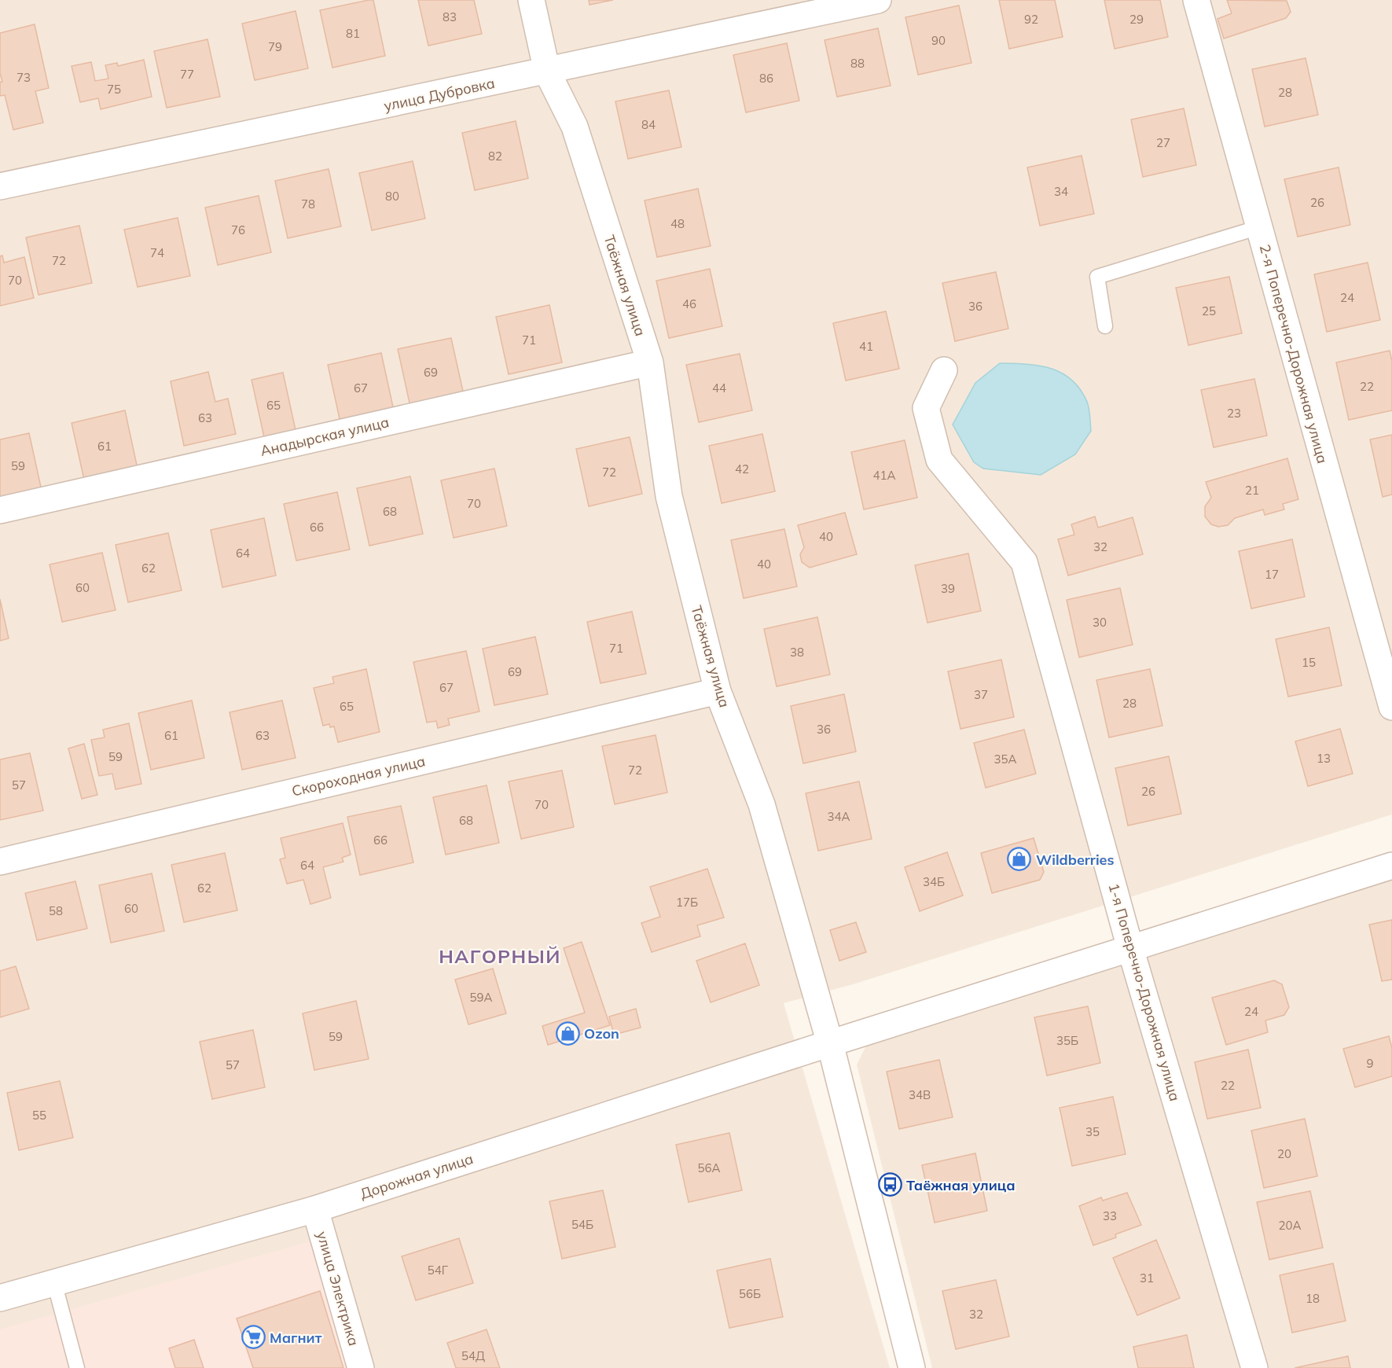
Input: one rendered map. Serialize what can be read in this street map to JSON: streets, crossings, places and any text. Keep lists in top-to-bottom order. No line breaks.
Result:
{"streets":{"street":["улица Дубровка","Таёжная улица","2-я Поперечно-Дорожная улица","Анадырская улица","Скороходная улица","1-я Поперечно-Дорожная улица","Дорожная улица","улица Электрика"]},"crossings":[["улица Дубровка","Таёжная улица"],["Таёжная улица","Анадырская улица"],["Таёжная улица","Скороходная улица"],["Таёжная улица","Дорожная улица"],["1-я Поперечно-Дорожная улица","Дорожная улица"],["Дорожная улица","улица Электрика"]],"districts":["НАГОРНЫЙ"],"places":{"shop":["Wildberries","Ozon"],"bus stop":["Таёжная улица"],"supermarket":["Магнит"]},"house_numbers":["83","92","29","81","90","79","88","77","73","86","75","28","84","27","82","34","80","26","78","48","76","74","72","70","24","46","36","25","71","41","69","22","67","44","65","23","63","61","59","42","72","41А","21","70","68","66","40","32","64","40","62","17","60","39","30","71","38","15","69","67","37","28","65","36","61","63","59","13","35А","72","57","26","70","34А","68","66","64","34Б","62","17Б","60","58","59А","24","59","35Б","9","57","22","34В","55","35","20","56А","33","54Б","20А","54Г","31","56Б","18","32","54Д"]}
